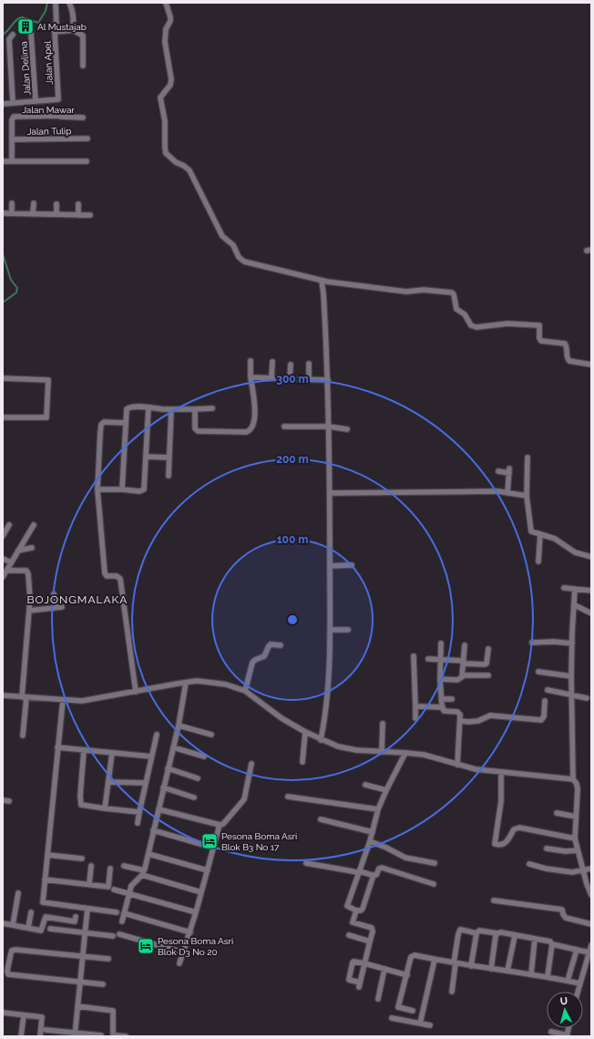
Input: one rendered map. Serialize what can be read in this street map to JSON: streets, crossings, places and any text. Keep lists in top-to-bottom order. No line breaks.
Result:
{"streets":{"street":["Jalan Apel","Jalan Delima","Jalan Mawar","Jalan Tulip"]},"crossings":[["Jalan Apel","Jalan Delima"],["Jalan Mawar","Jalan Tulip"]],"districts":["BOJONGMALAKA"],"places":{"building":["Al Mustajab"],"hotel":["Pesona Boma Asri Blok B3 No 17","Pesona Boma Asri Blok D3 No 20"]},"north":"top","rings":["300 m","200 m","100 m"]}
